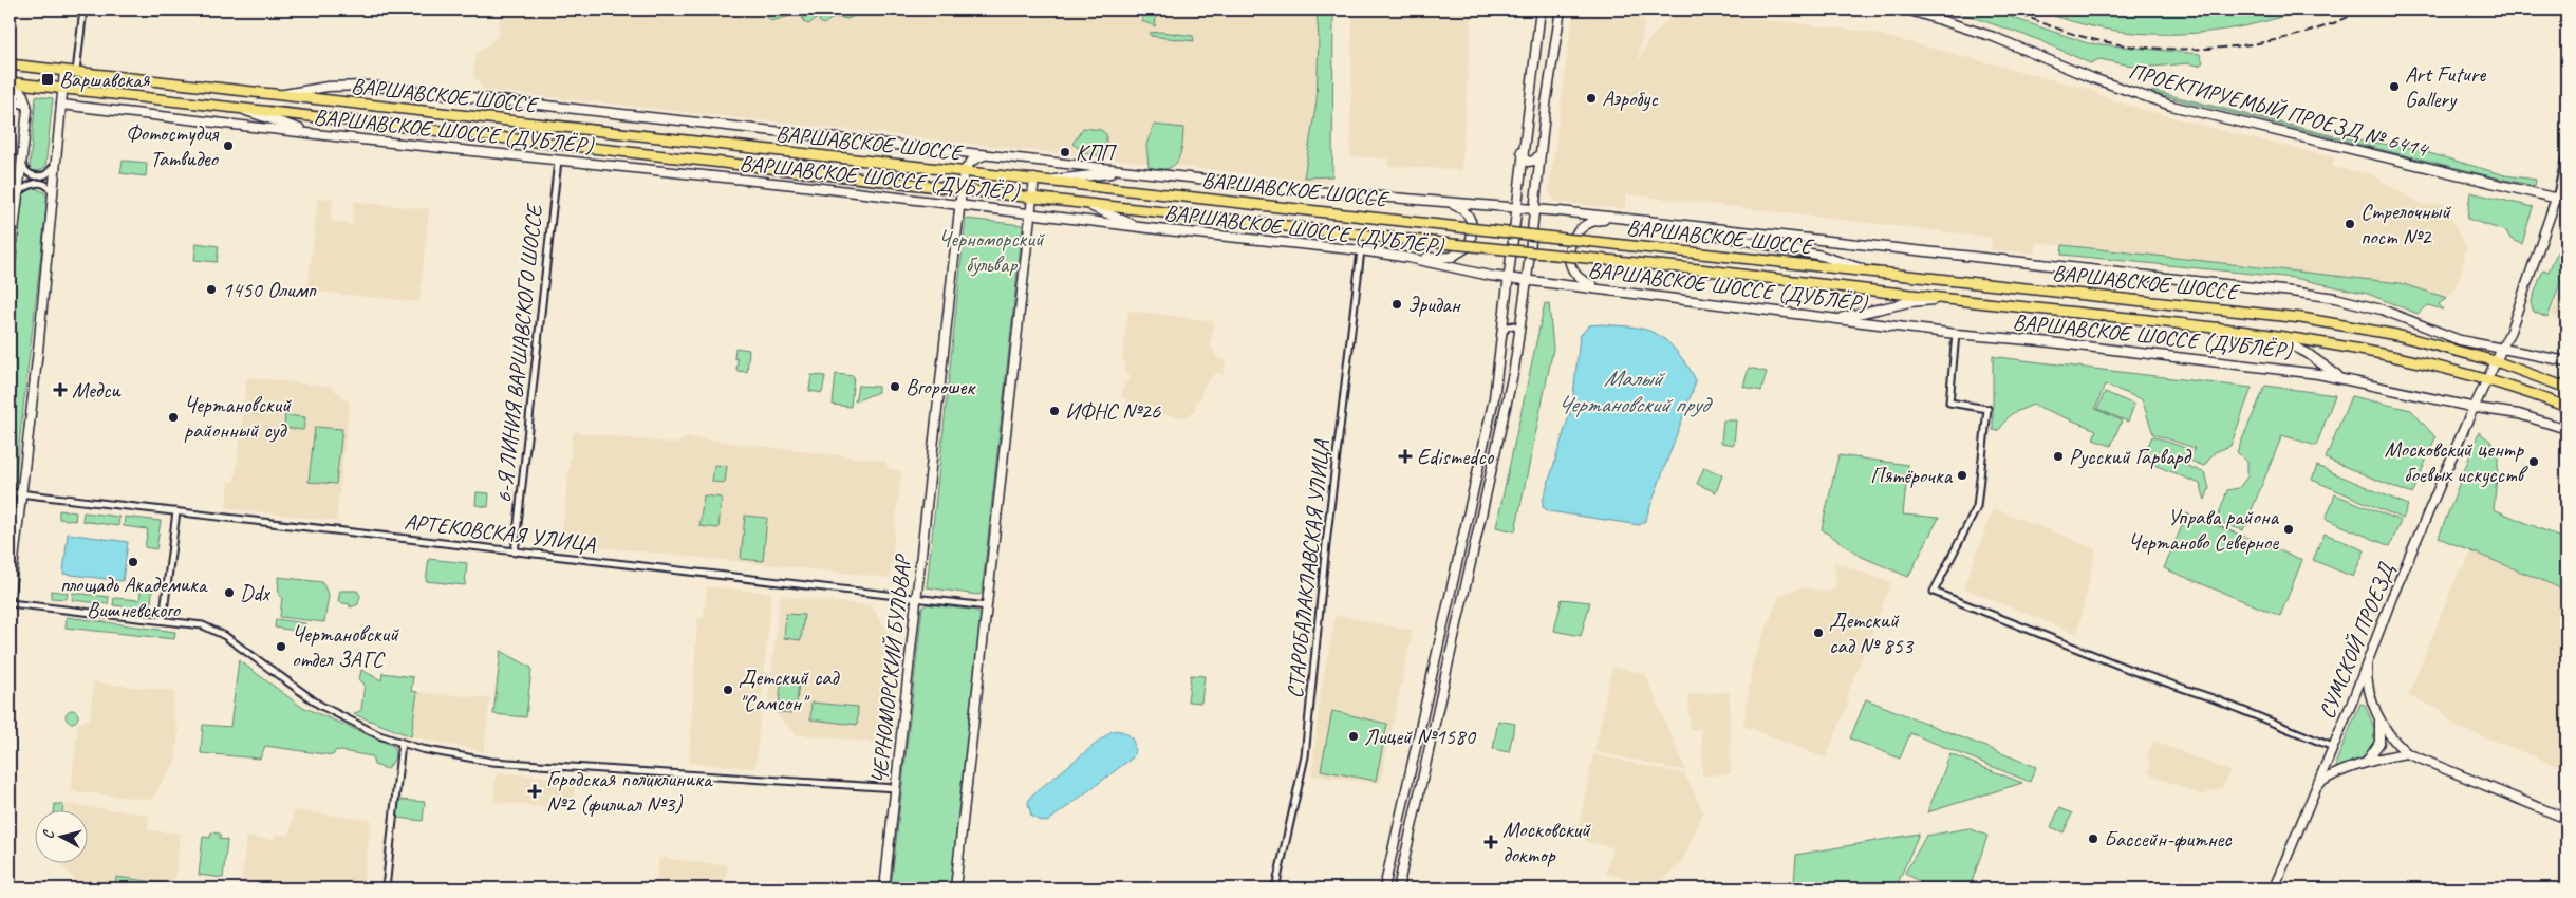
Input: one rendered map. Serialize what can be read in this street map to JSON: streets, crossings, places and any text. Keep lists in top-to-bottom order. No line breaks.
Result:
{"streets":{"main road":["ВАРШАВСКОЕ ШОССЕ","ПРОЕКТИРУЕМЫЙ ПРОЕЗД № 6414","ВАРШАВСКОЕ ШОССЕ (ДУБЛЁР)","СУМСКОЙ ПРОЕЗД","ЧЕРНОМОРСКИЙ БУЛЬВАР"],"street":["6-Я ЛИНИЯ ВАРШАВСКОГО ШОССЕ","АРТЕКОВСКАЯ УЛИЦА","СТАРОБАЛАКЛАВСКАЯ УЛИЦА"]},"crossings":[["ВАРШАВСКОЕ ШОССЕ","ВАРШАВСКОЕ ШОССЕ (ДУБЛЁР)"],["ВАРШАВСКОЕ ШОССЕ","СУМСКОЙ ПРОЕЗД"],["ВАРШАВСКОЕ ШОССЕ","ЧЕРНОМОРСКИЙ БУЛЬВАР"],["ПРОЕКТИРУЕМЫЙ ПРОЕЗД № 6414","СУМСКОЙ ПРОЕЗД"],["ВАРШАВСКОЕ ШОССЕ (ДУБЛЁР)","6-Я ЛИНИЯ ВАРШАВСКОГО ШОССЕ"],["ВАРШАВСКОЕ ШОССЕ (ДУБЛЁР)","СТАРОБАЛАКЛАВСКАЯ УЛИЦА"],["ВАРШАВСКОЕ ШОССЕ (ДУБЛЁР)","СУМСКОЙ ПРОЕЗД"],["ВАРШАВСКОЕ ШОССЕ (ДУБЛЁР)","ЧЕРНОМОРСКИЙ БУЛЬВАР"],["6-Я ЛИНИЯ ВАРШАВСКОГО ШОССЕ","АРТЕКОВСКАЯ УЛИЦА"],["АРТЕКОВСКАЯ УЛИЦА","ЧЕРНОМОРСКИЙ БУЛЬВАР"]],"water":["Малый Чертановский пруд"],"parks":["Черноморский бульвар"],"places":{"transit":["Варшавская"],"other":["Art Future Gallery","Аэробус","Фотостудия Татвидео","КПП","Стрелочный пост №2","1450 Олимп","Эридан","Вгорошек","ИФНС №26","Чертановский районный суд","Русский Гарвард","Московский центр боевых искусств","Пятёрочка","Управа района Чертаново Северное","площадь Академика Вишневского","Ddx","Детский сад № 853","Чертановский отдел ЗАГС","Детский сад \"Самсон\"","Лицей №1580","Бассейн-фитнес"],"health":["Медси","Edismedco","Городская поликлиника №2 (филиал №3)","Московский доктор"]},"north":"left"}
